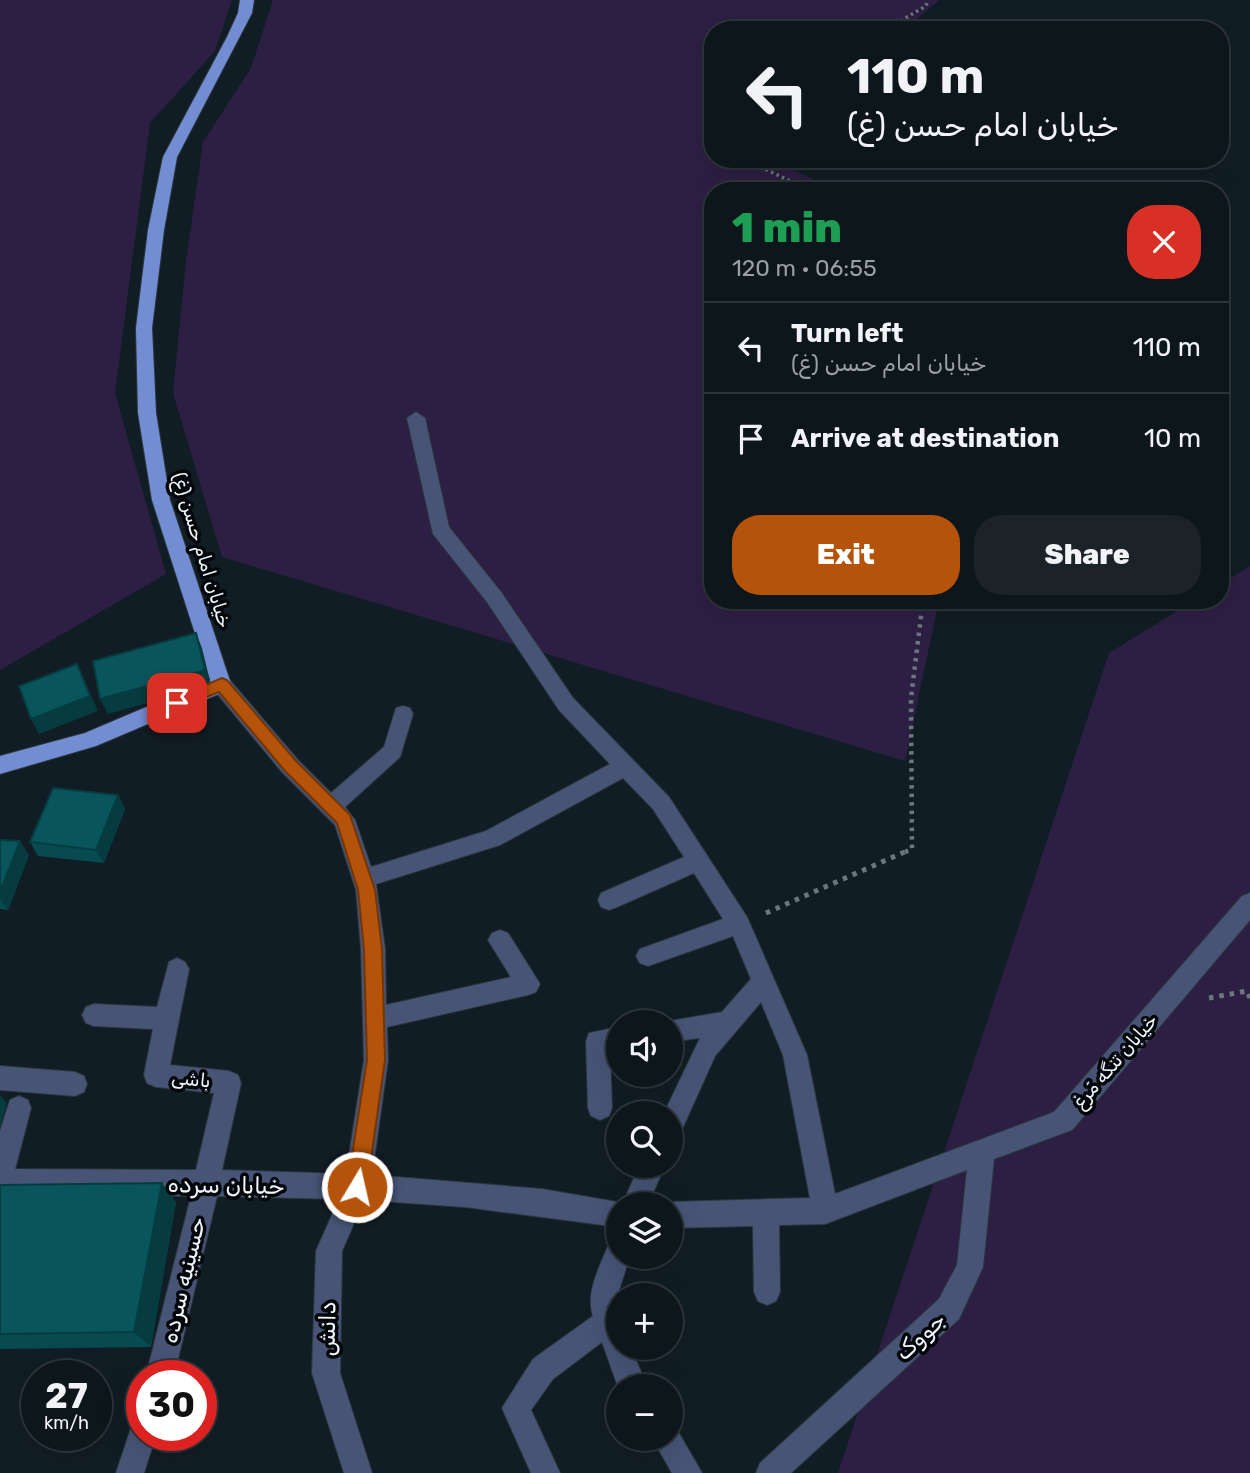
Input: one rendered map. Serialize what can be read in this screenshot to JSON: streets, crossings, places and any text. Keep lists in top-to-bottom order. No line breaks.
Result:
{"streets":{"main road":["خیابان امام حسن (غ)"],"street":["خیابان تنگه مَرغ","باشی","خیابان سرده","حسینیه سرده","دانش","جووک"]},"crossings":[["خیابان امام حسن (غ)","دانش"],["خیابان تنگه مَرغ","جووک"],["باشی","خیابان سرده"],["باشی","حسینیه سرده"],["خیابان سرده","حسینیه سرده"],["خیابان سرده","دانش"]],"page":{"turn":["110 m","خیابان امام حسن (غ)"],"heading":["1 min","120 m · 06:55"],"list":[{"name":"Turn left","note":"خیابان امام حسن (غ)","value":"110 m"},{"name":"Arrive at destination","value":"10 m"}],"buttons":["Exit","Share"],"map_buttons":["+","−"],"speed":"27 km/h","limit":"30"}}
